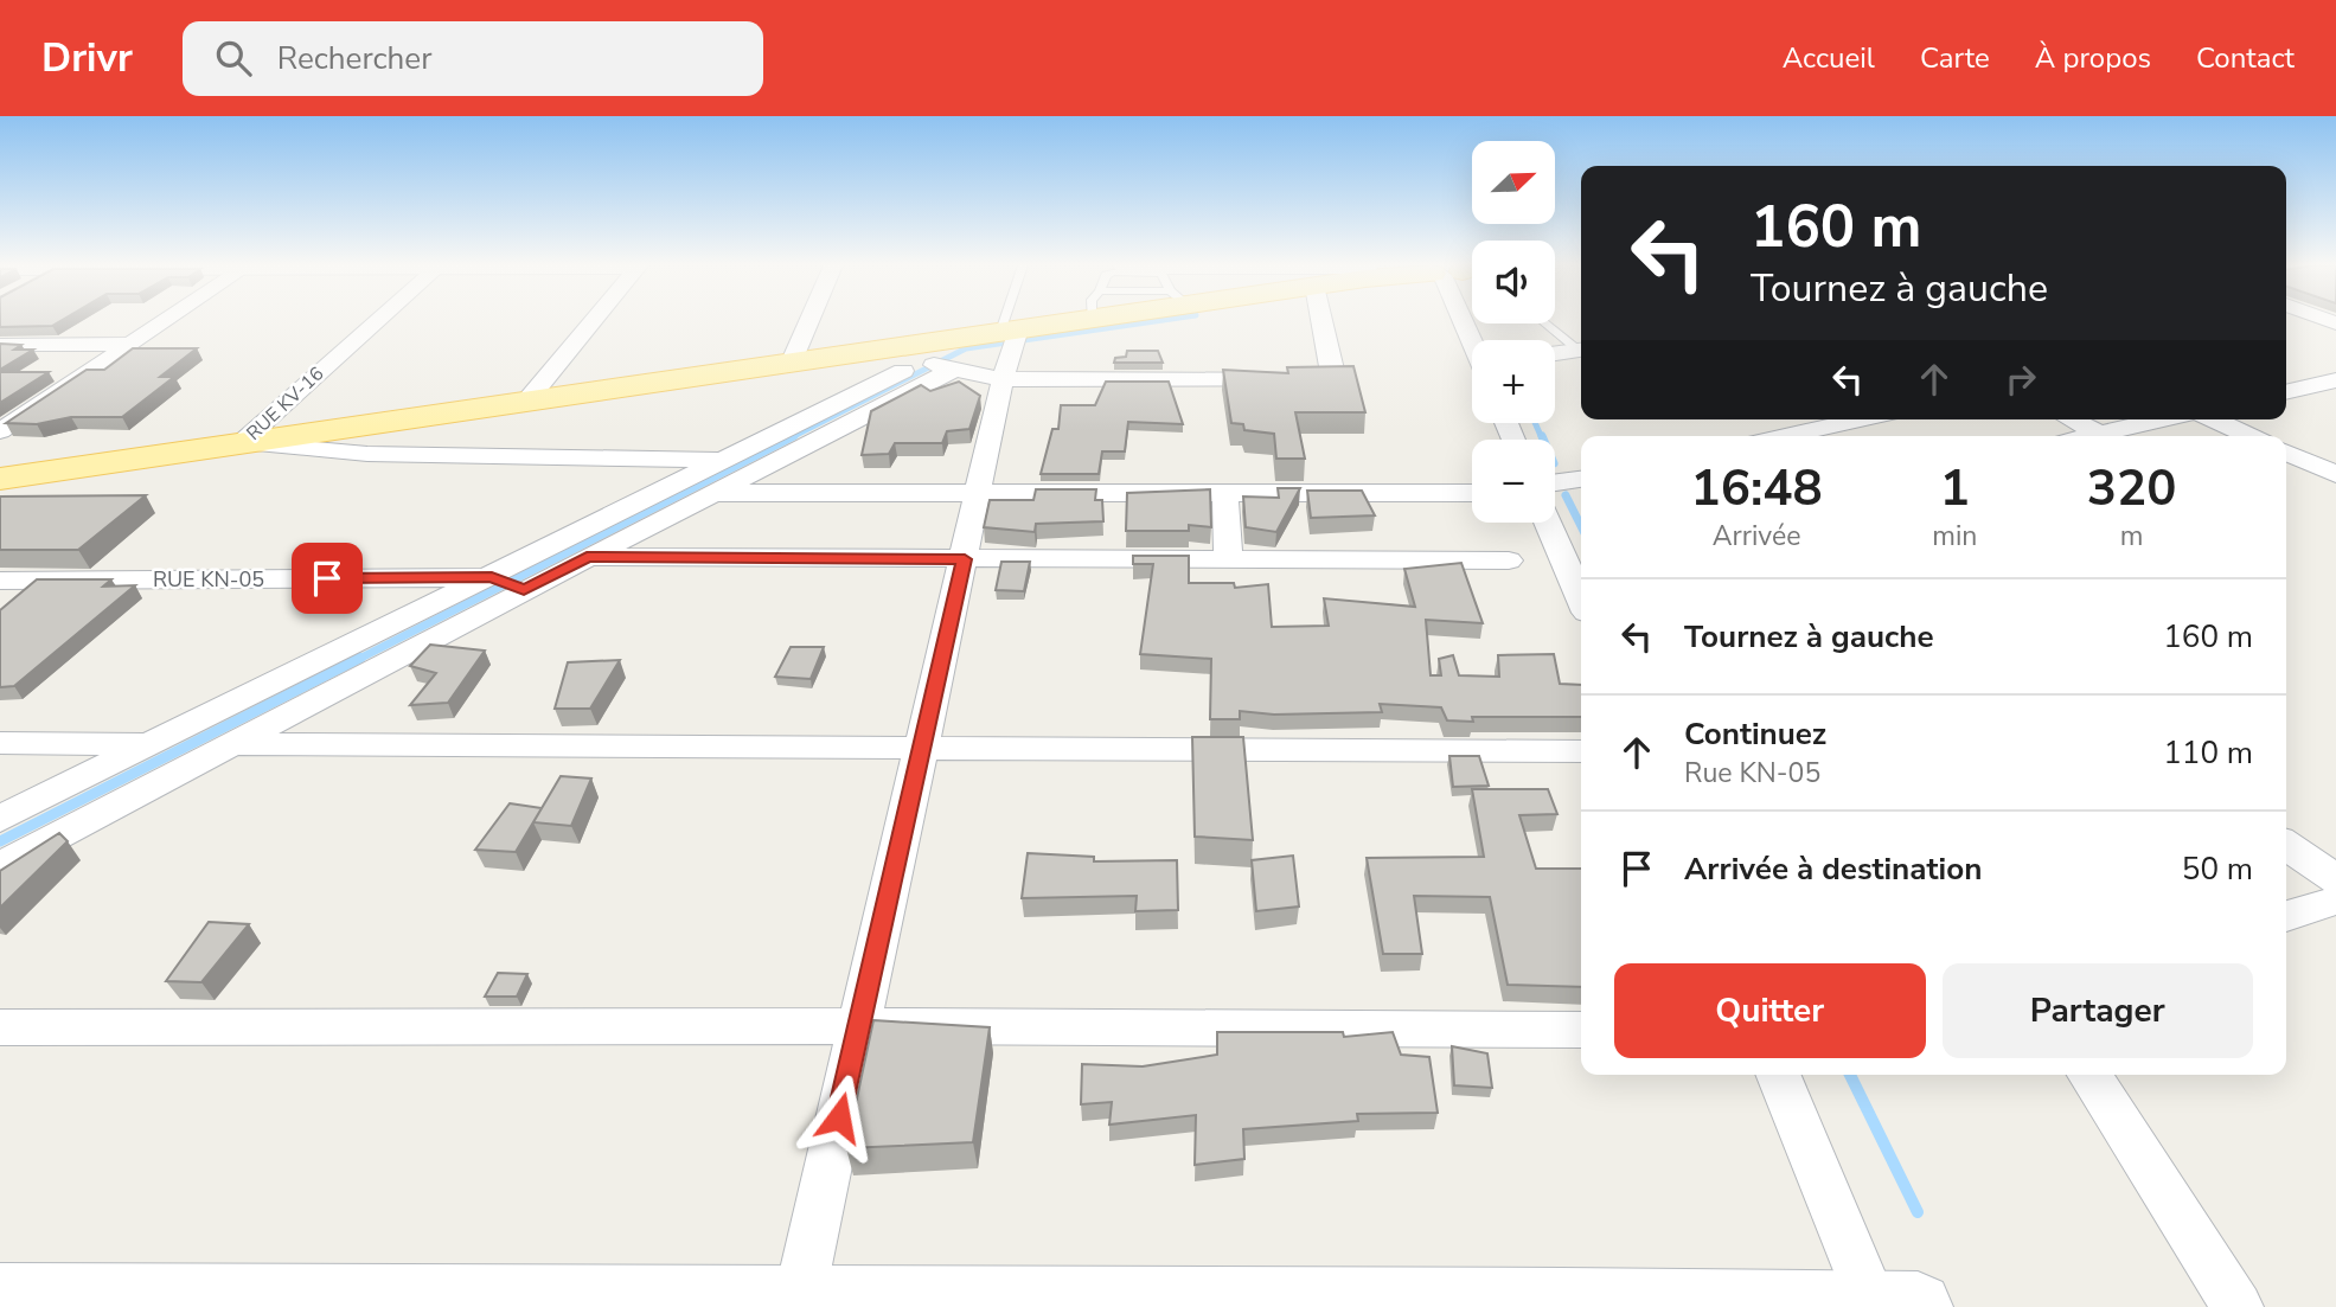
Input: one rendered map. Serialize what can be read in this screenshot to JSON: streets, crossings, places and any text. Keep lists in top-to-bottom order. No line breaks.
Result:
{"streets":{"street":["RUE KV-16","RUE KN-05"]},"north":"top right","page":{"header":"Drivr","search":"Rechercher","nav":["Accueil","Carte","À propos","Contact"],"map_buttons":["+","−"],"turn":["160 m","Tournez à gauche"],"eta":["16:48","Arrivée","1","min","320","m"],"list":[{"name":"Tournez à gauche","value":"160 m"},{"name":"Continuez","note":"Rue KN-05","value":"110 m"},{"name":"Arrivée à destination","value":"50 m"}],"buttons":["Quitter","Partager"]}}
